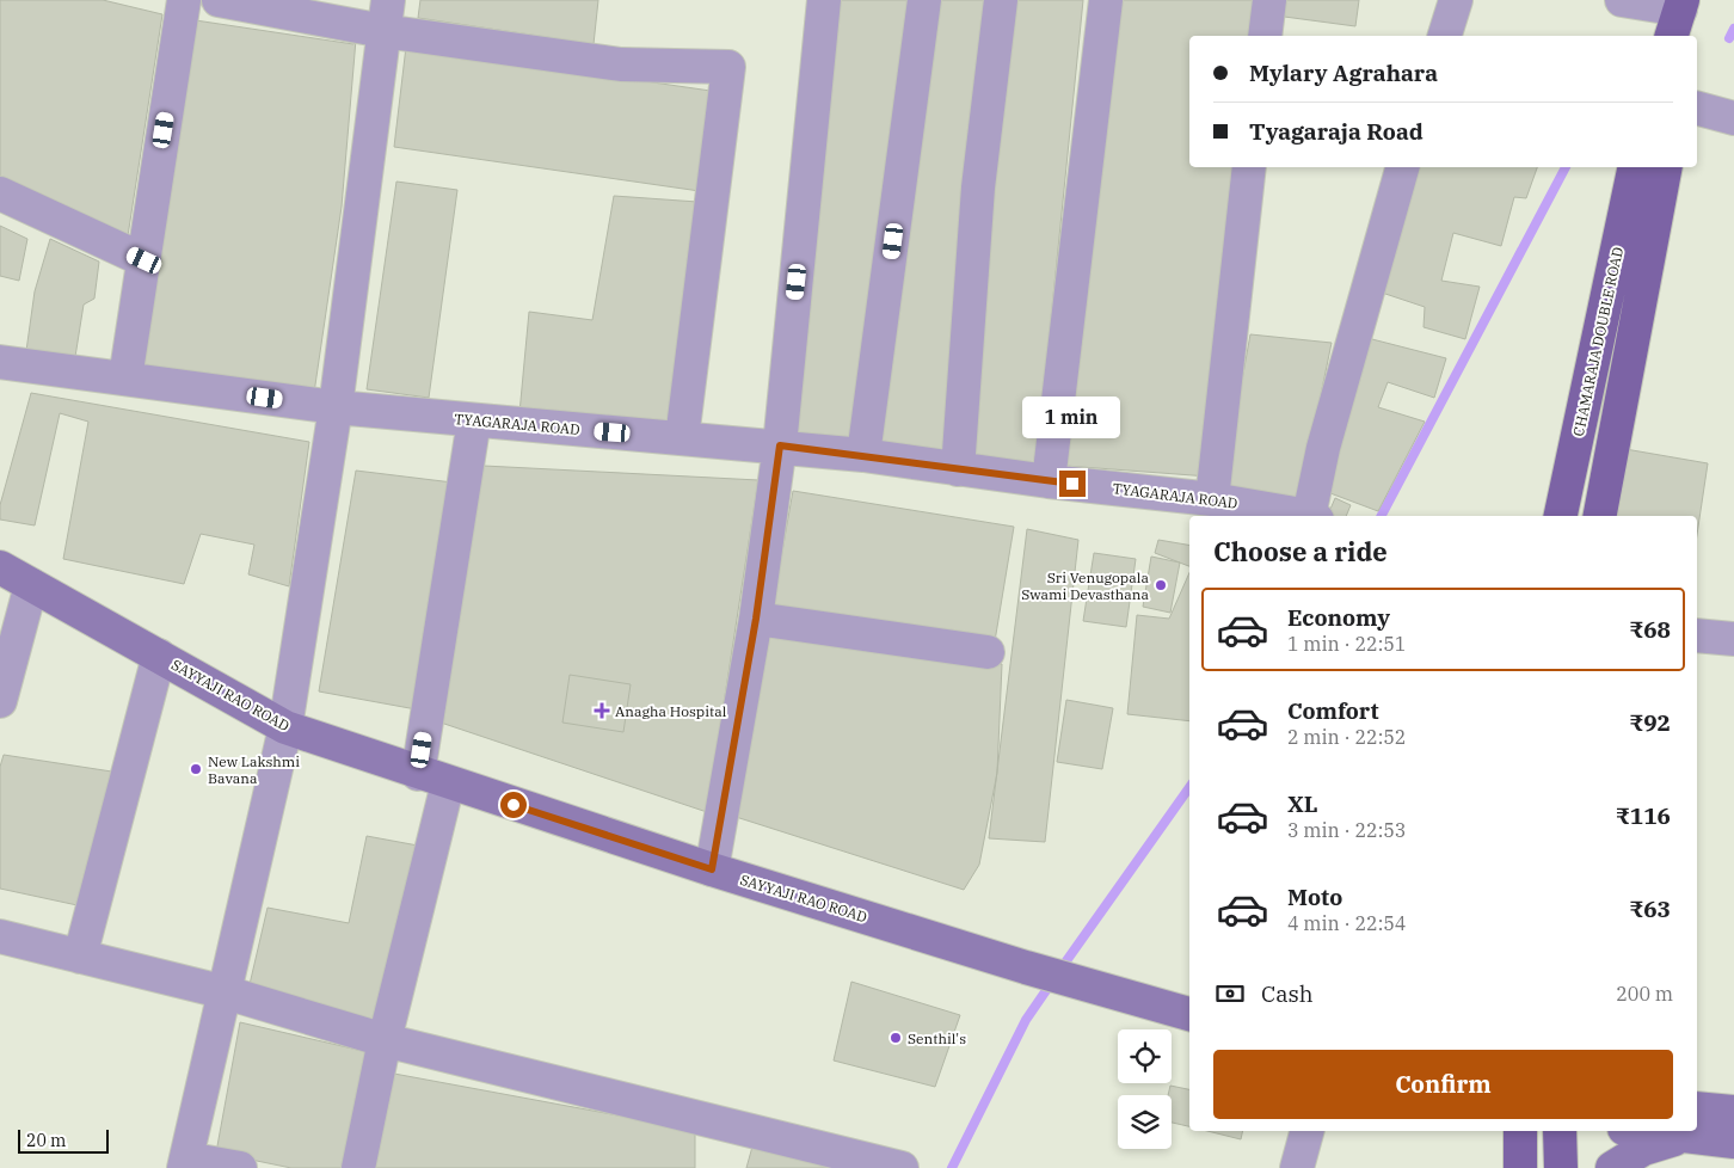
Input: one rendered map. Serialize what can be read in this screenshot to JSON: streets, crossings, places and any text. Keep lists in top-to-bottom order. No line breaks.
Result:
{"streets":{"main road":["CHAMARAJA DOUBLE ROAD","SAYYAJI RAO ROAD"],"street":["TYAGARAJA ROAD"]},"places":{"other":["Sri Venugopala Swami Devasthana","New Lakshmi Bavana","Senthil's"],"health":["Anagha Hospital"]},"scale_bar":"20 m","page":{"banner":["Mylary Agrahara","Tyagaraja Road"],"bubble":"1 min","heading":"Choose a ride","list":[{"name":"Economy","note":"1 min · 22:51","value":"₹68"},{"name":"Comfort","note":"2 min · 22:52","value":"₹92"},{"name":"XL","note":"3 min · 22:53","value":"₹116"},{"name":"Moto","note":"4 min · 22:54","value":"₹63"}],"pay":["Cash","200 m"],"buttons":"Confirm","scale":"20 m"}}
